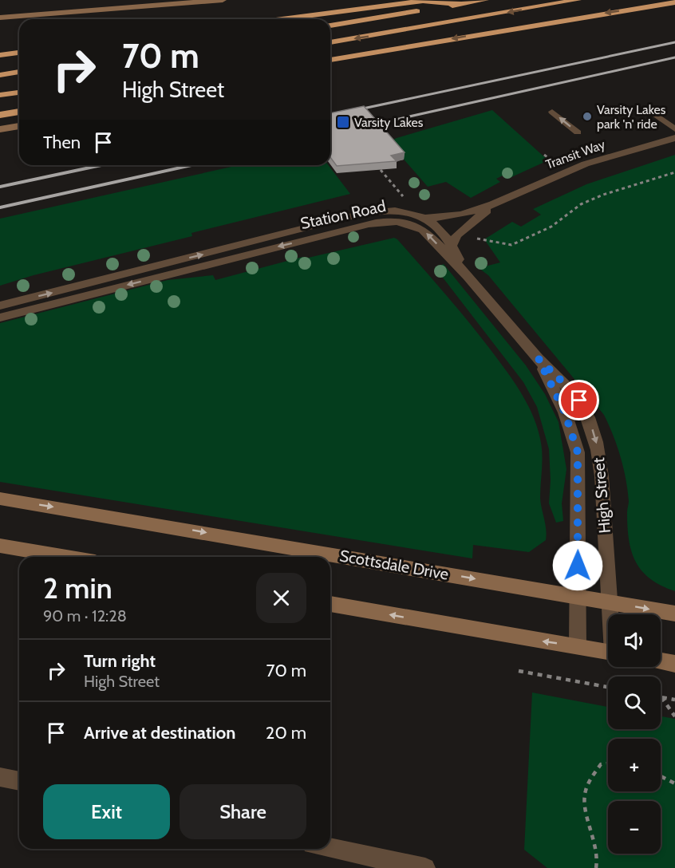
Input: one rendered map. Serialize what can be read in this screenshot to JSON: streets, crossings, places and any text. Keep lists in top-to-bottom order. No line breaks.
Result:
{"streets":{"main road":["Scottsdale Drive"],"street":["Transit Way","Station Road","High Street"]},"crossings":[["Transit Way","Station Road"],["Station Road","High Street"],["High Street","Scottsdale Drive"]],"places":{"other":["Varsity Lakes park 'n' ride"],"transit":["Varsity Lakes"]},"page":{"turn":["70 m","High Street"],"then":"Then","heading":["2 min","90 m · 12:28"],"map_buttons":["+","−"],"list":[{"name":"Turn right","note":"High Street","value":"70 m"},{"name":"Arrive at destination","value":"20 m"}],"buttons":["Exit","Share"]}}
